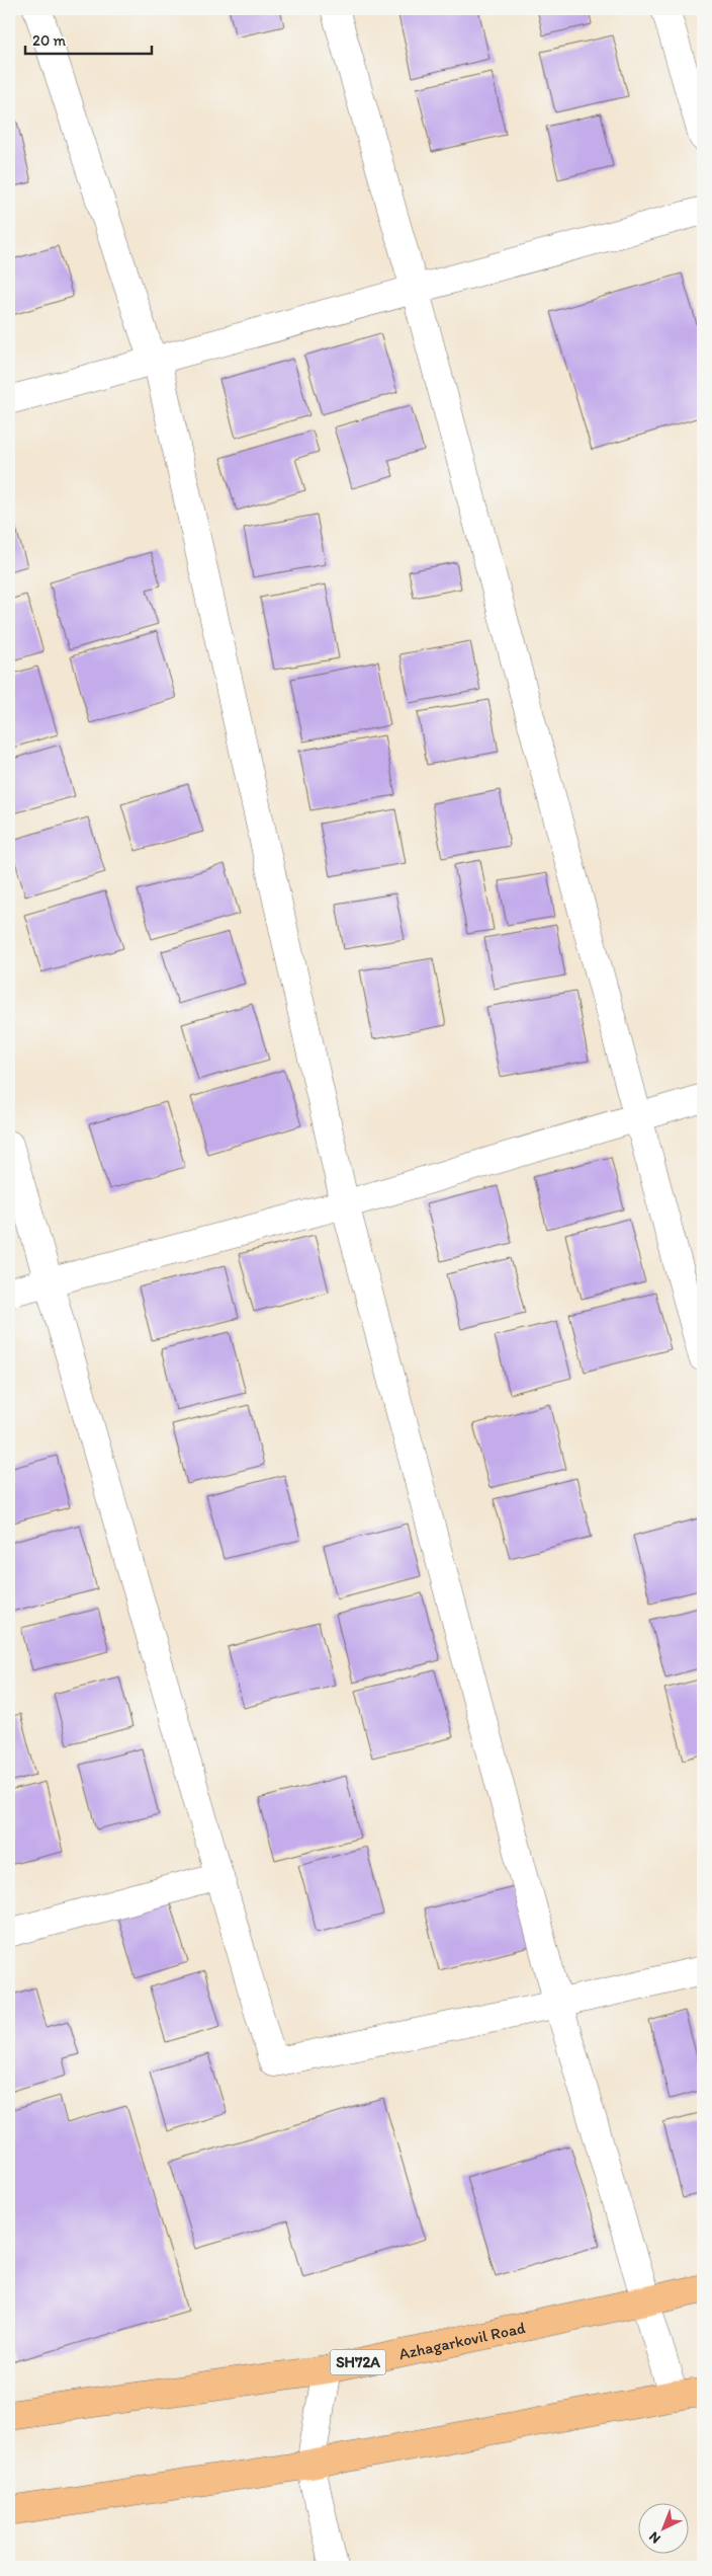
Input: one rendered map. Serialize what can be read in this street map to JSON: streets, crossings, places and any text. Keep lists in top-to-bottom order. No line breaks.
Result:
{"streets":{"main road":["Azhagarkovil Road","SH72A"]},"scale_bar":"20 m","north":"bottom left"}
